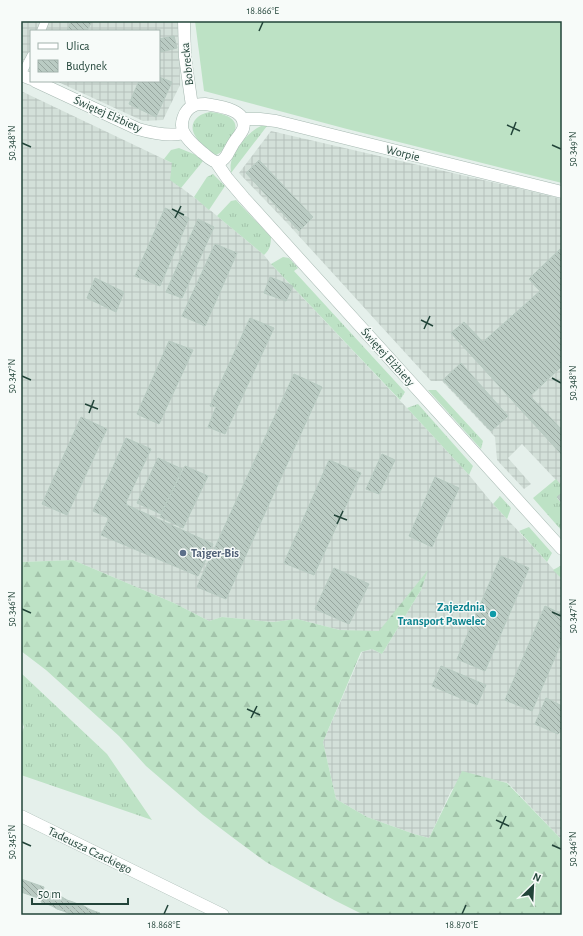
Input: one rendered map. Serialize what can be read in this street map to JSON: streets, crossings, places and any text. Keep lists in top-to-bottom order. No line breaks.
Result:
{"streets":{"street":["Bobrecka","Świętej Elżbiety","Worpie","Tadeusza Czackiego"]},"crossings":[["Bobrecka","Świętej Elżbiety"],["Bobrecka","Worpie"],["Świętej Elżbiety","Worpie"]],"places":["Tajger-Bis","Zajezdnia Transport Pawelec"],"legend":["Ulica","Budynek"],"scale_bar":"50 m","north":"top right","coordinates":["18.866°E","50.348°N","50.349°N","50.347°N","50.346°N","50.345°N","18.868°E","18.870°E"]}
